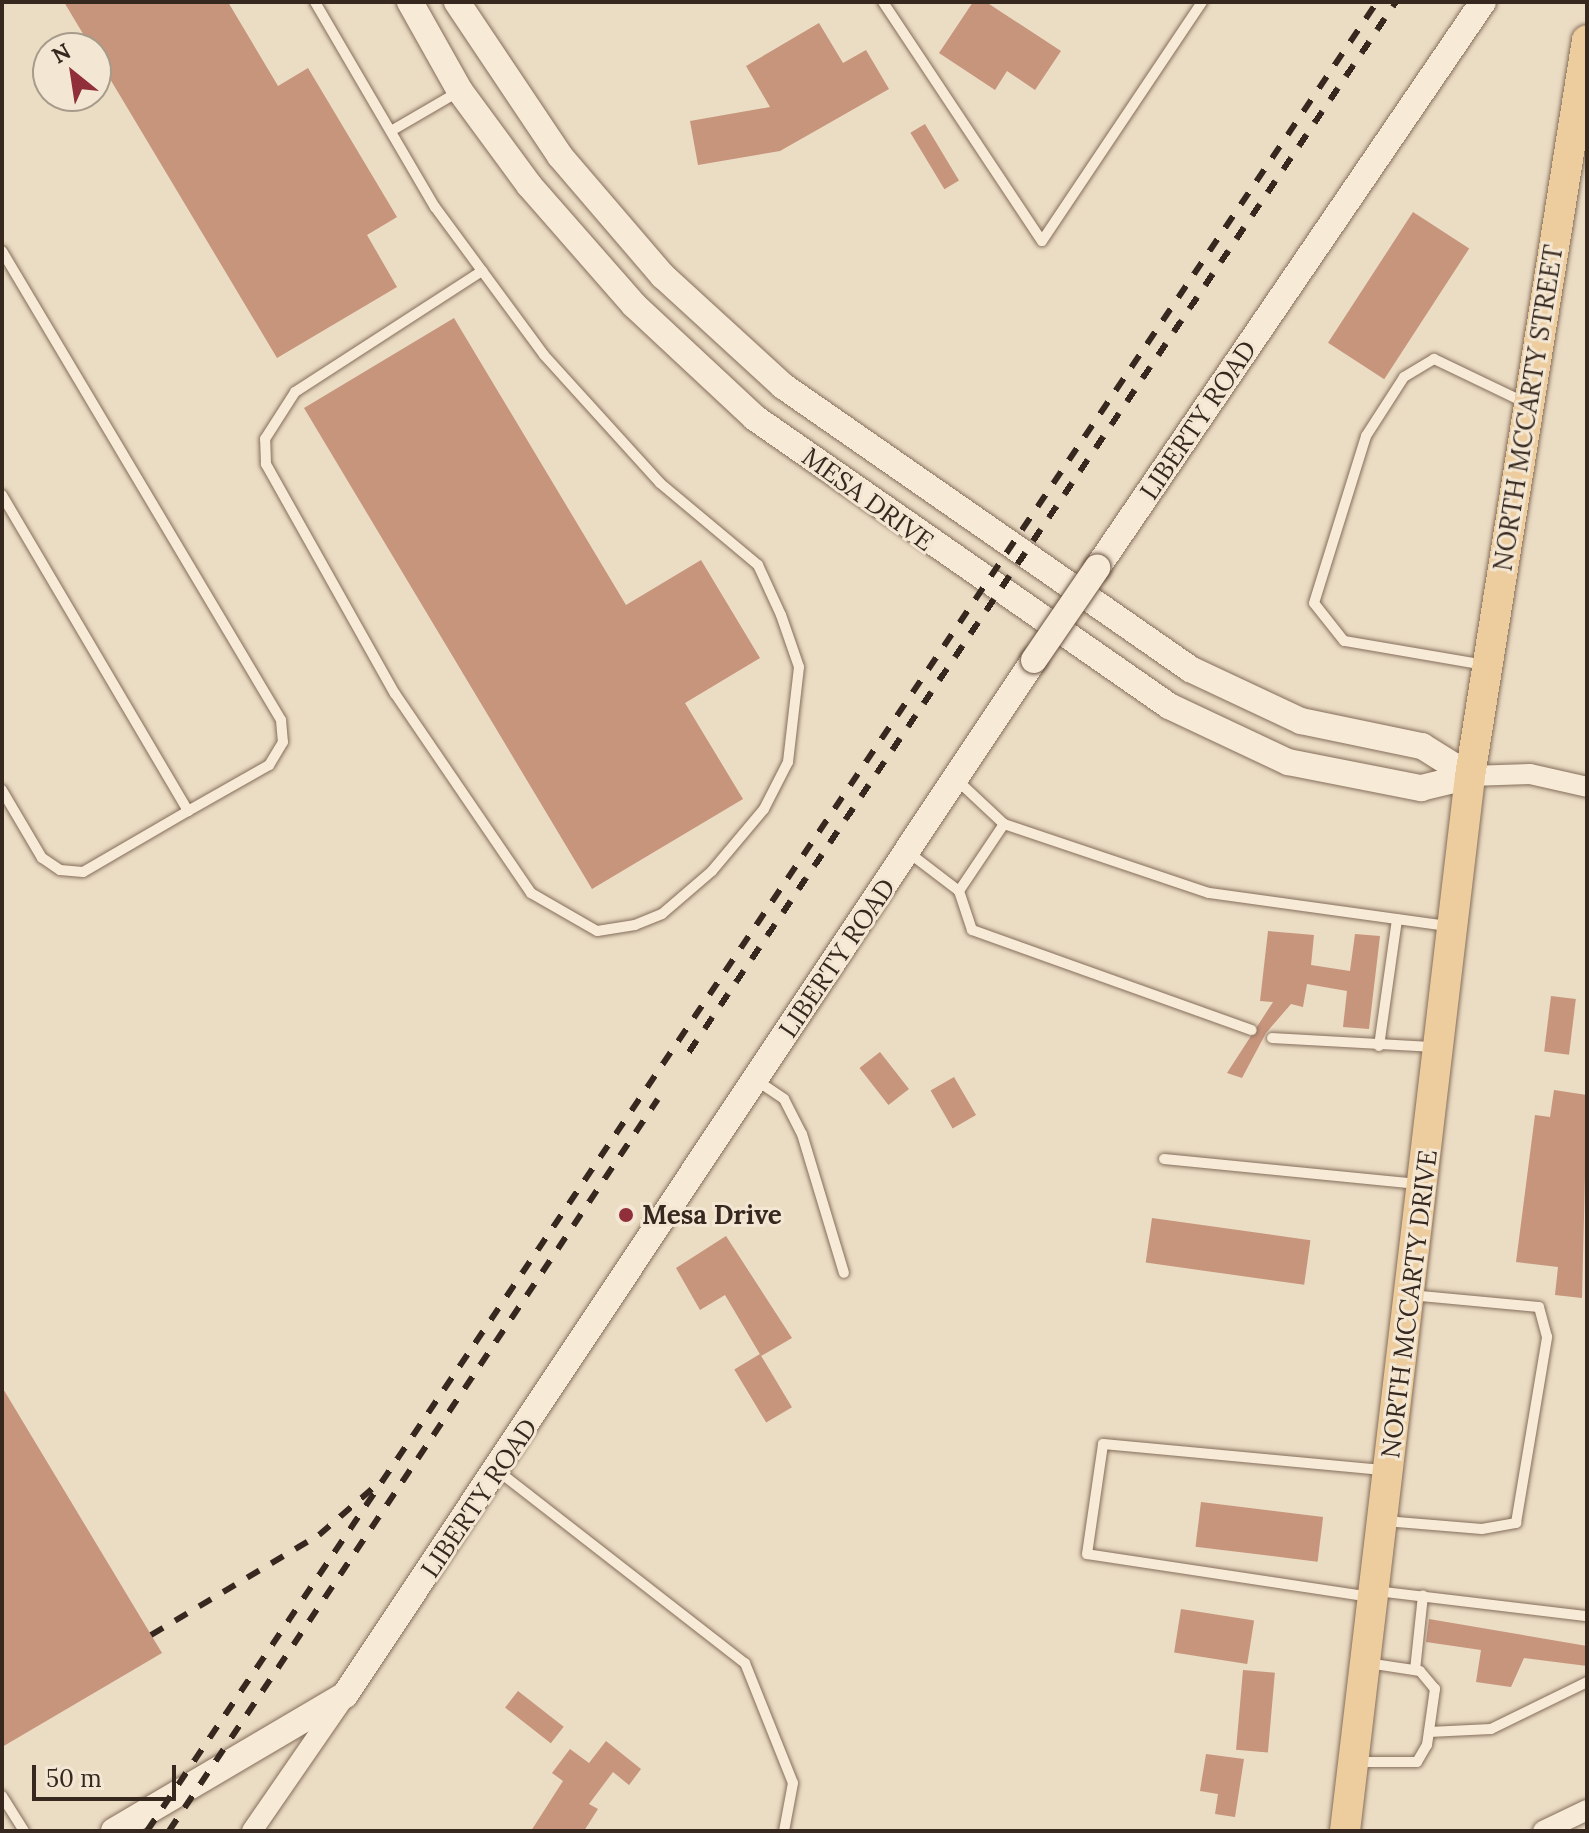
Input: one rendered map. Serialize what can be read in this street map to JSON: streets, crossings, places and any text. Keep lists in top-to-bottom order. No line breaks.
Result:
{"streets":{"main road":["NORTH MCCARTY STREET","LIBERTY ROAD","MESA DRIVE","NORTH MCCARTY DRIVE"]},"crossings":[["NORTH MCCARTY STREET","MESA DRIVE"],["NORTH MCCARTY STREET","NORTH MCCARTY DRIVE"],["MESA DRIVE","NORTH MCCARTY DRIVE"]],"places":["Mesa Drive"],"scale_bar":"50 m","north":"top left"}
